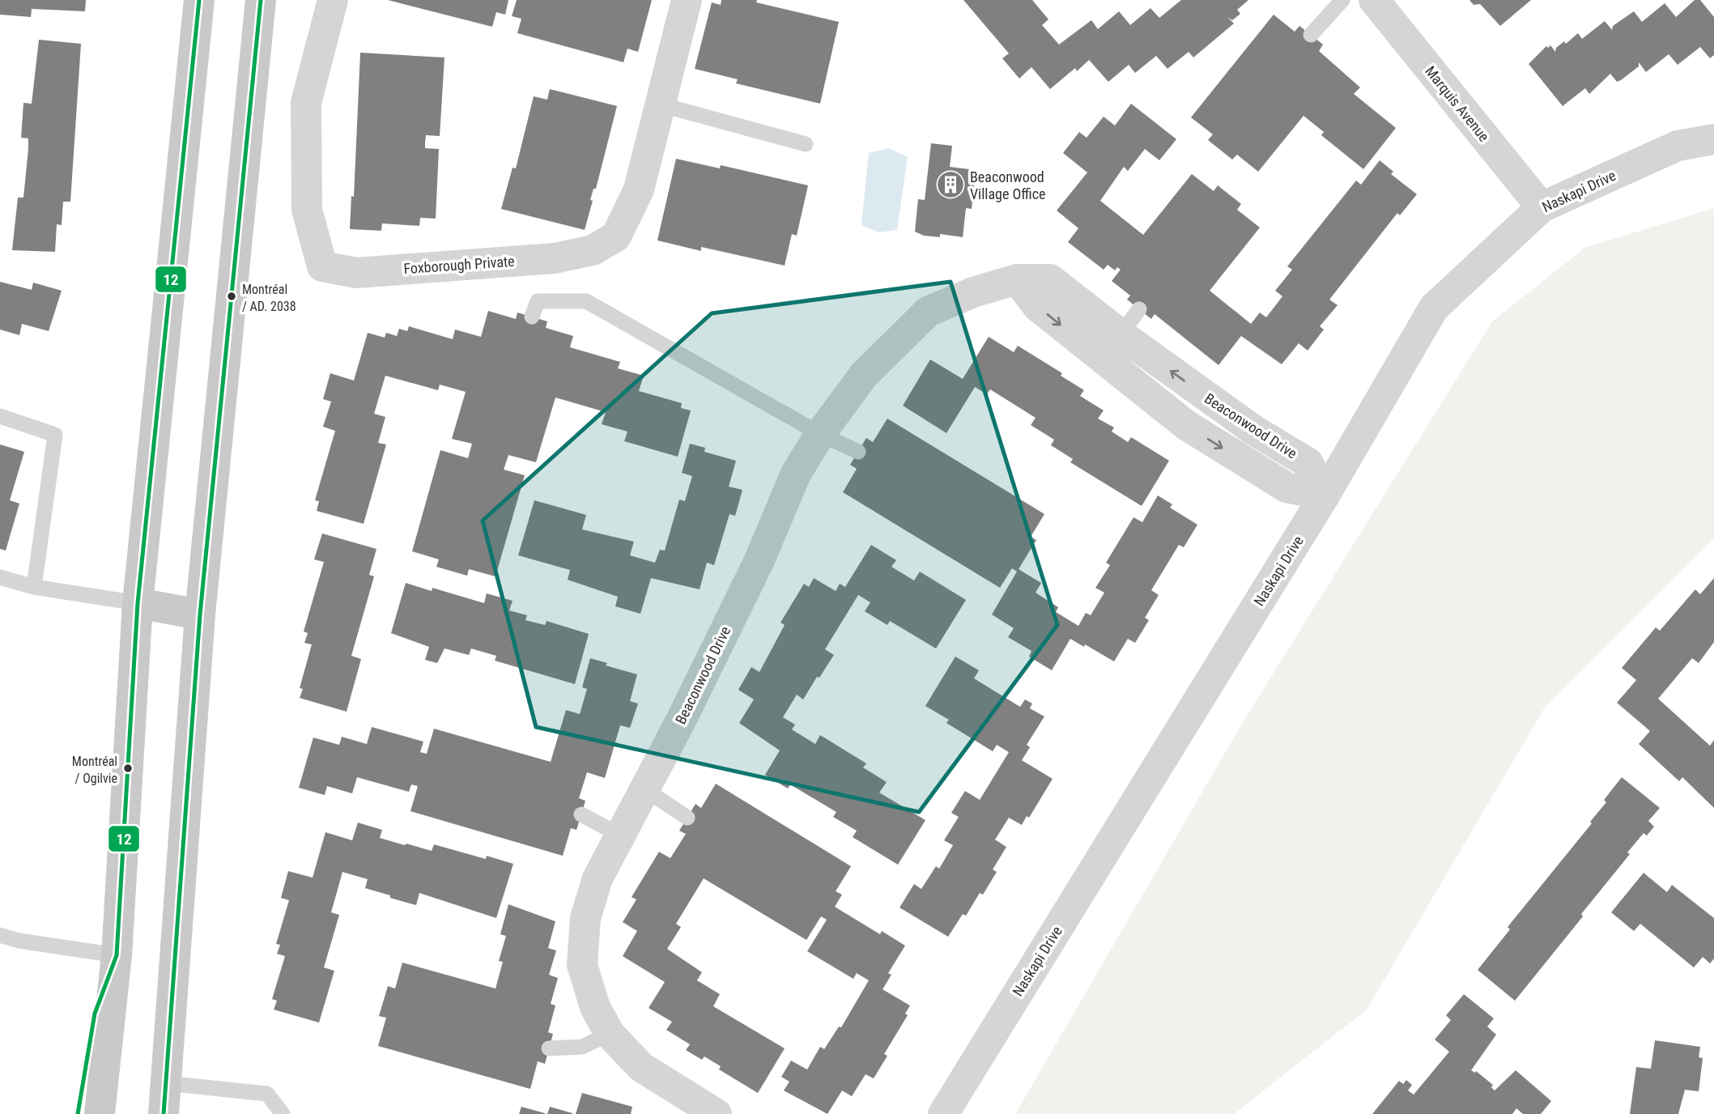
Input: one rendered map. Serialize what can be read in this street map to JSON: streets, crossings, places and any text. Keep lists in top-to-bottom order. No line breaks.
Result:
{"streets":{"street":["Marquis Avenue","Naskapi Drive","Foxborough Private","Beaconwood Drive"]},"crossings":[["Marquis Avenue","Naskapi Drive"],["Naskapi Drive","Beaconwood Drive"]],"places":{"building":["Beaconwood Village Office"],"other":["Montréal / AD. 2038","Montréal / Ogilvie"]},"lines":["transit line 12"]}
